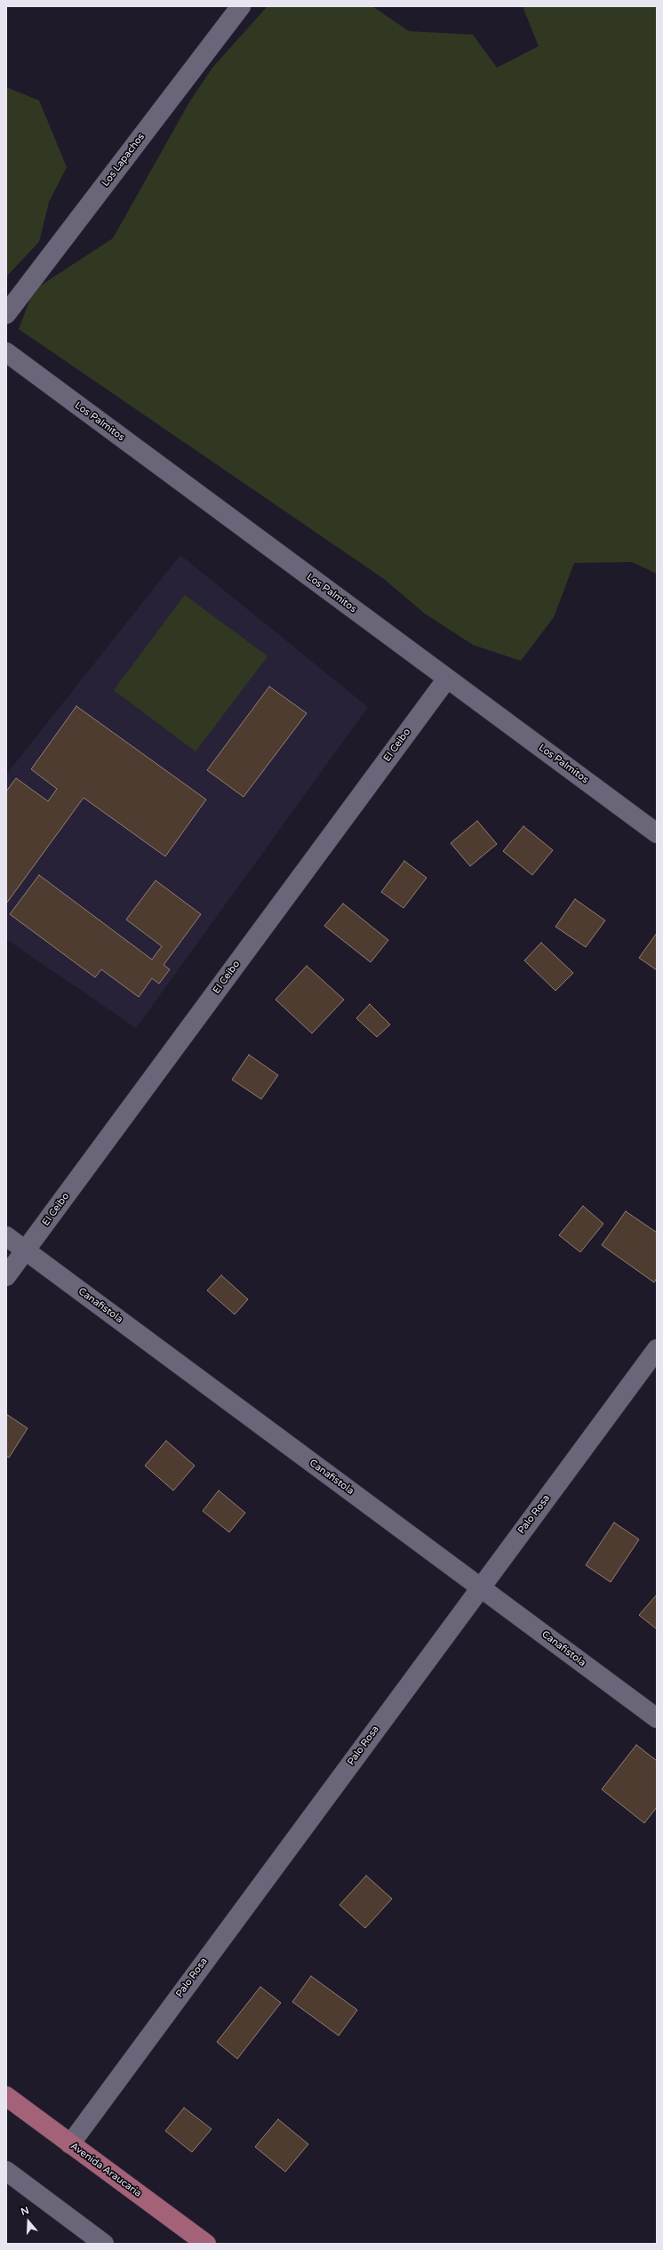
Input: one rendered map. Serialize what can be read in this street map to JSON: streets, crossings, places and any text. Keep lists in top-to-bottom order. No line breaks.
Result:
{"streets":{"main road":["Avenida Araucaria"],"street":["Los Lapachos","Los Palmitos","El Ceibo","Canafistola","Palo Rosa"]},"crossings":[["Los Palmitos","El Ceibo"],["El Ceibo","Canafistola"],["Canafistola","Palo Rosa"],["Palo Rosa","Avenida Araucaria"]],"north":"top"}
